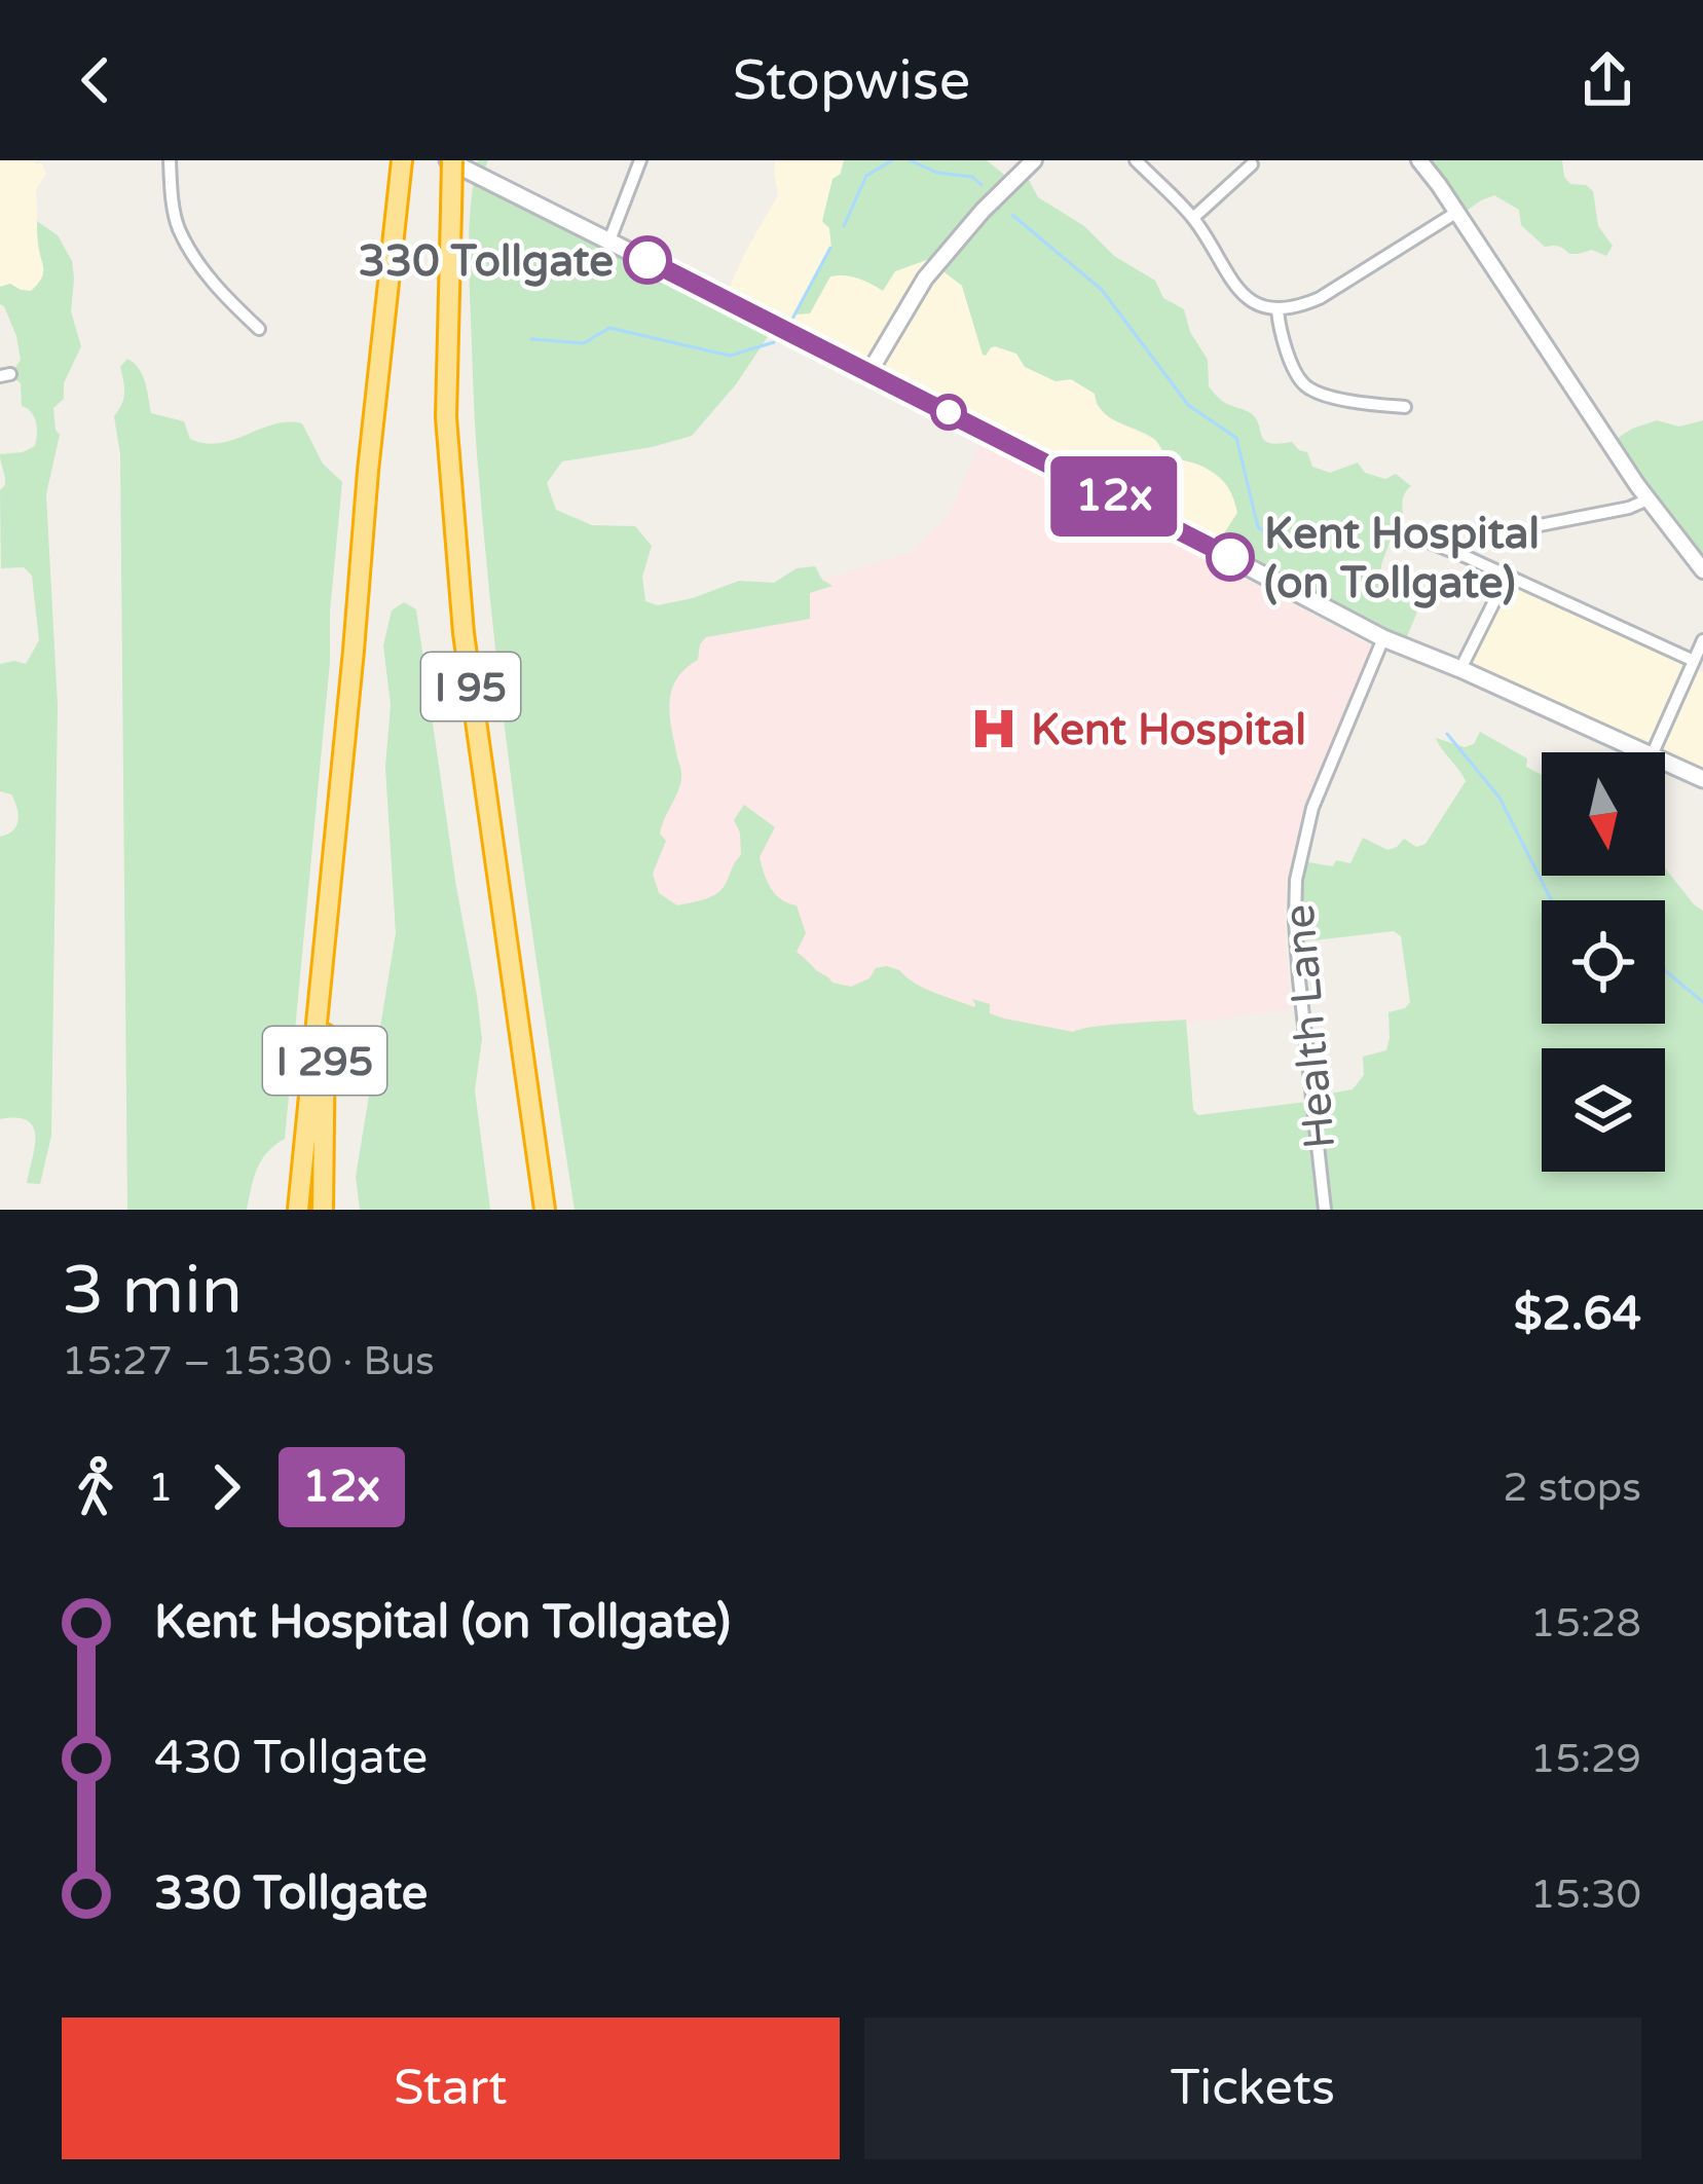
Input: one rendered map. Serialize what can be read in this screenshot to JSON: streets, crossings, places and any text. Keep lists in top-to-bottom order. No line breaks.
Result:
{"streets":{"highway":["I 95","I 295"],"street":["Health Lane"]},"places":{"other":["330 Tollgate","Kent Hospital (on Tollgate)"],"hospital":["Kent Hospital"]},"lines":["bus line 12x"],"north":"bottom","page":{"header":"Stopwise","on_map":"12x","heading":["3 min","15:27 – 15:30 · Bus","$2.64"],"legs":["1","12x","2 stops"],"list":[{"name":"Kent Hospital (on Tollgate)","value":"15:28"},{"name":"430 Tollgate","value":"15:29"},{"name":"330 Tollgate","value":"15:30"}],"buttons":["Start","Tickets"]}}
